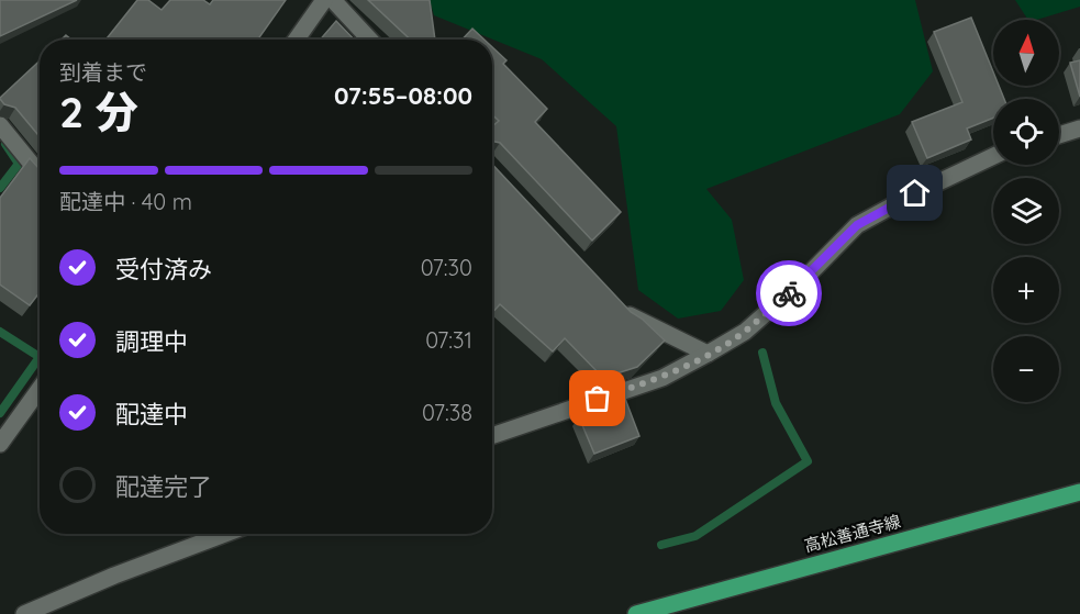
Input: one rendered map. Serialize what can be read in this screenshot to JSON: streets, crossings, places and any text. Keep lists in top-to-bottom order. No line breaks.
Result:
{"streets":{"main road":["高松善通寺線"]},"north":"top","page":{"map_buttons":["+","−"],"heading":["2 分","到着まで","07:55–08:00"],"bar":"配達中 · 40 m","list":[["受付済み","07:30"],["調理中","07:31"],["配達中","07:38"],"配達完了"]}}
